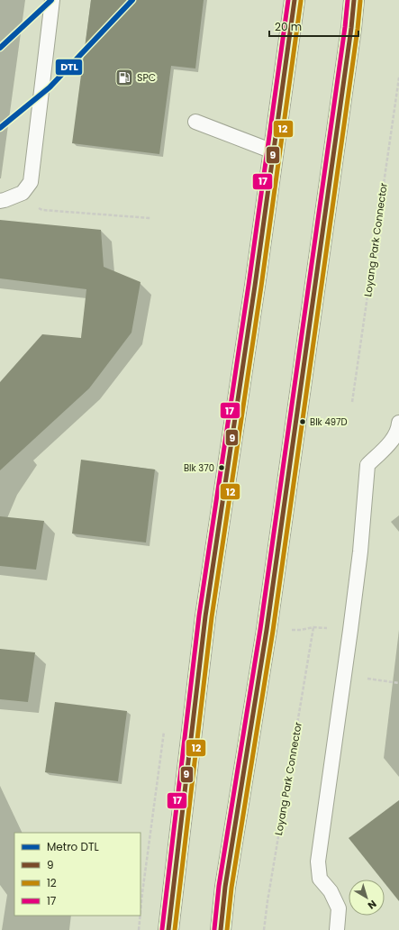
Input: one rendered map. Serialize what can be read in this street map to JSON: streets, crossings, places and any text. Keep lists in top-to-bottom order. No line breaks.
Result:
{"streets":{"path":["Loyang Park Connector"]},"places":{"fuel station":["SPC"],"other":["Blk 497D","Blk 370"]},"lines":["metro line DTL","transit line 9","transit line 17","transit line 12"],"legend":["Metro DTL","9","12","17"],"scale_bar":"20 m","north":"bottom right"}
